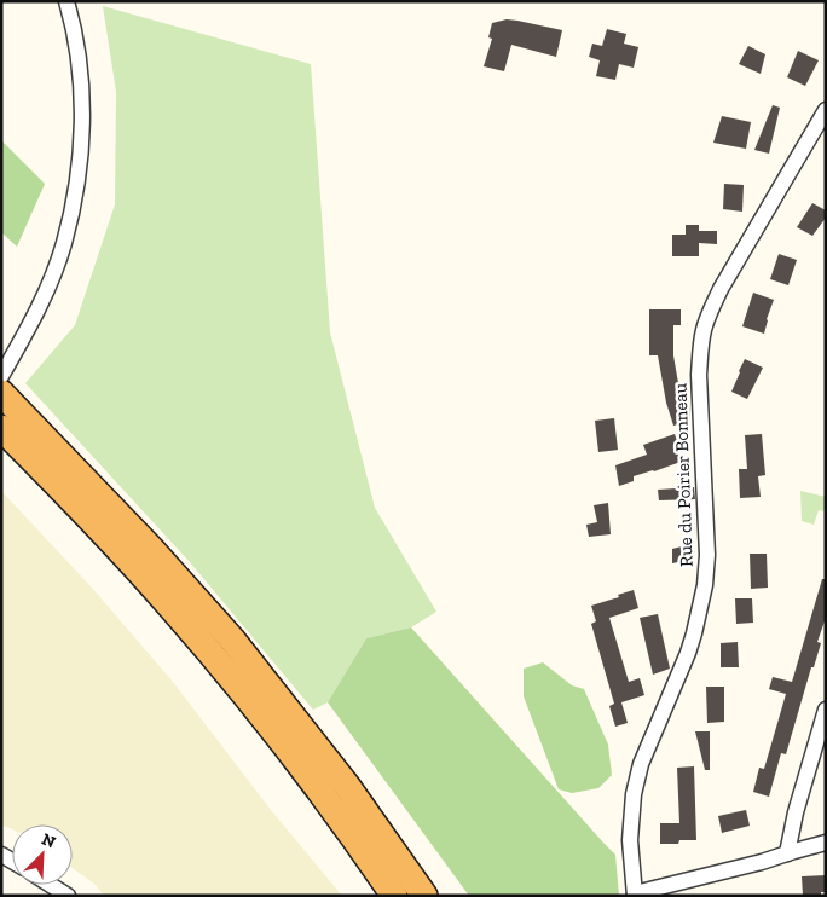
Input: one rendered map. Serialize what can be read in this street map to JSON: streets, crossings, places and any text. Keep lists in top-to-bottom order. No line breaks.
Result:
{"streets":{"street":["Rue du Poirier Bonneau"]},"north":"top right"}
